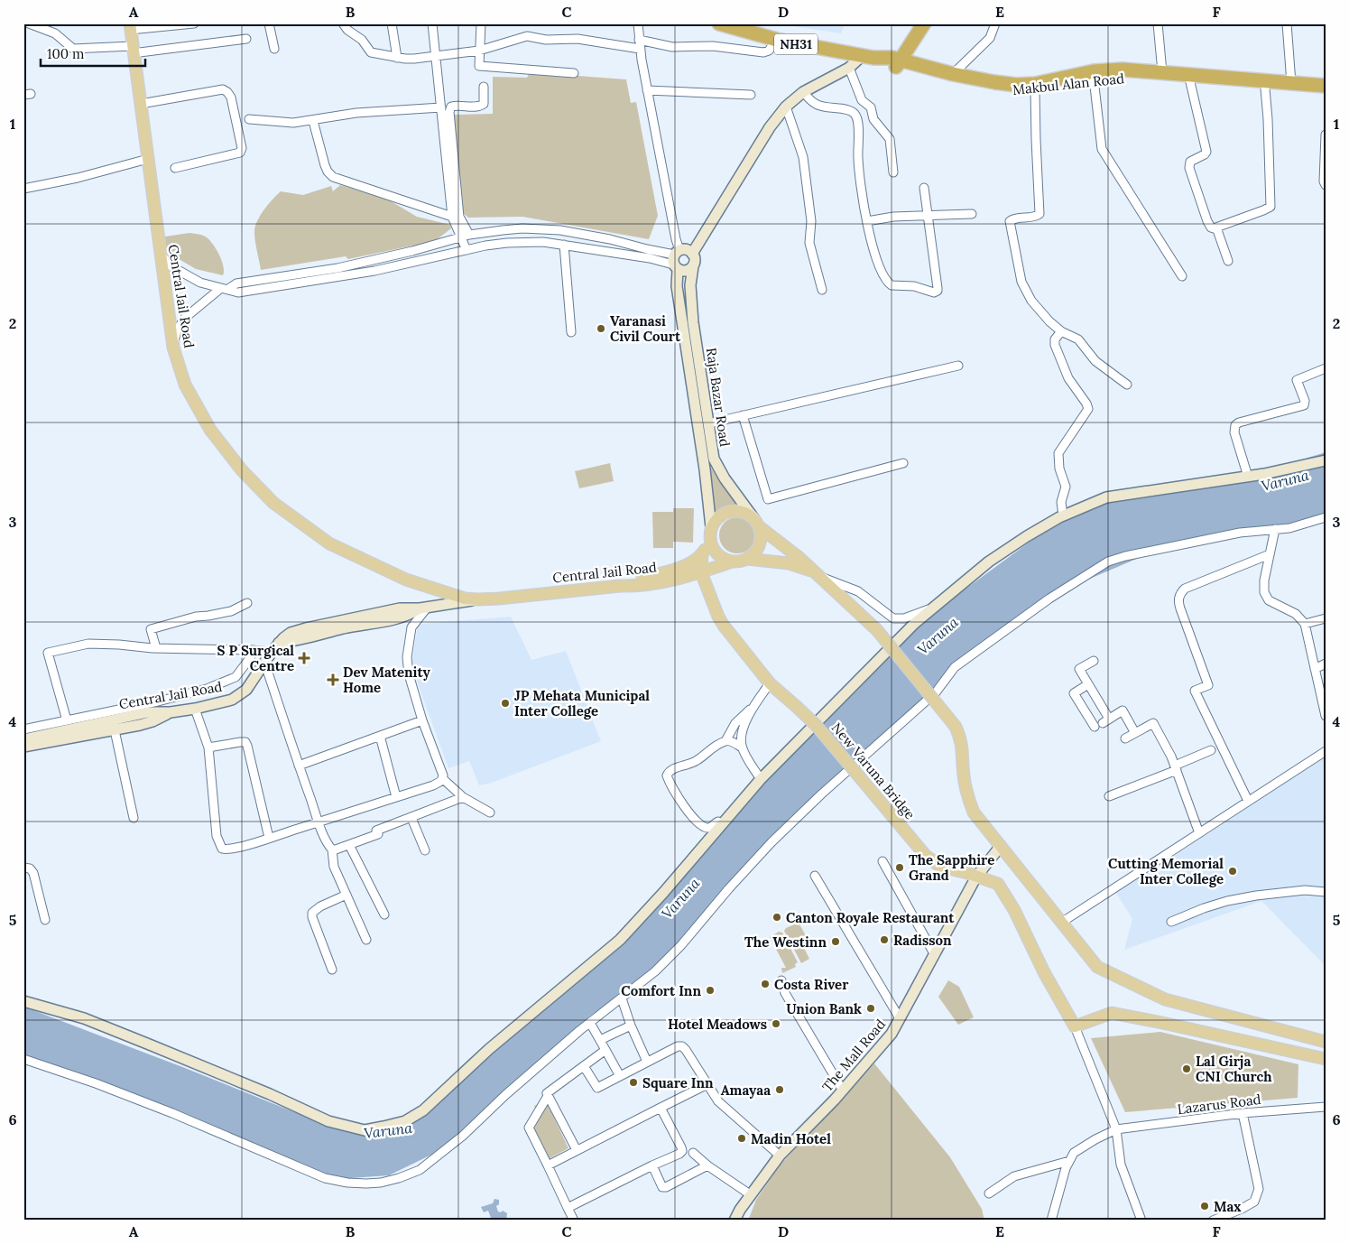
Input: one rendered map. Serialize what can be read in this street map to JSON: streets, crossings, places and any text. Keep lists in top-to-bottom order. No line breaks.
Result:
{"streets":{"highway":["NH31","Makbul Alan Road"],"main road":["Central Jail Road","New Varuna Bridge"],"street":["Raja Bazar Road","The Mall Road","Lazarus Road"]},"crossings":[["NH31","Makbul Alan Road"],["Central Jail Road","Raja Bazar Road"],["Central Jail Road","New Varuna Bridge"],["New Varuna Bridge","The Mall Road"]],"water":["Varuna"],"places":{"other":["Varanasi Civil Court","JP Mehata Municipal Inter College","The Sapphire Grand","Cutting Memorial Inter College","Canton Royale Restaurant","Radisson","The Westinn","Costa River","Comfort Inn","Union Bank","Hotel Meadows","Lal Girja CNI Church","Square Inn","Amayaa","Madin Hotel","Max"],"health":["S P Surgical Centre","Dev Matenity Home"]},"scale_bar":"100 m","grid":{"columns":["A","B","C","D","E","F"],"rows":["1","2","3","4","5","6"]}}
